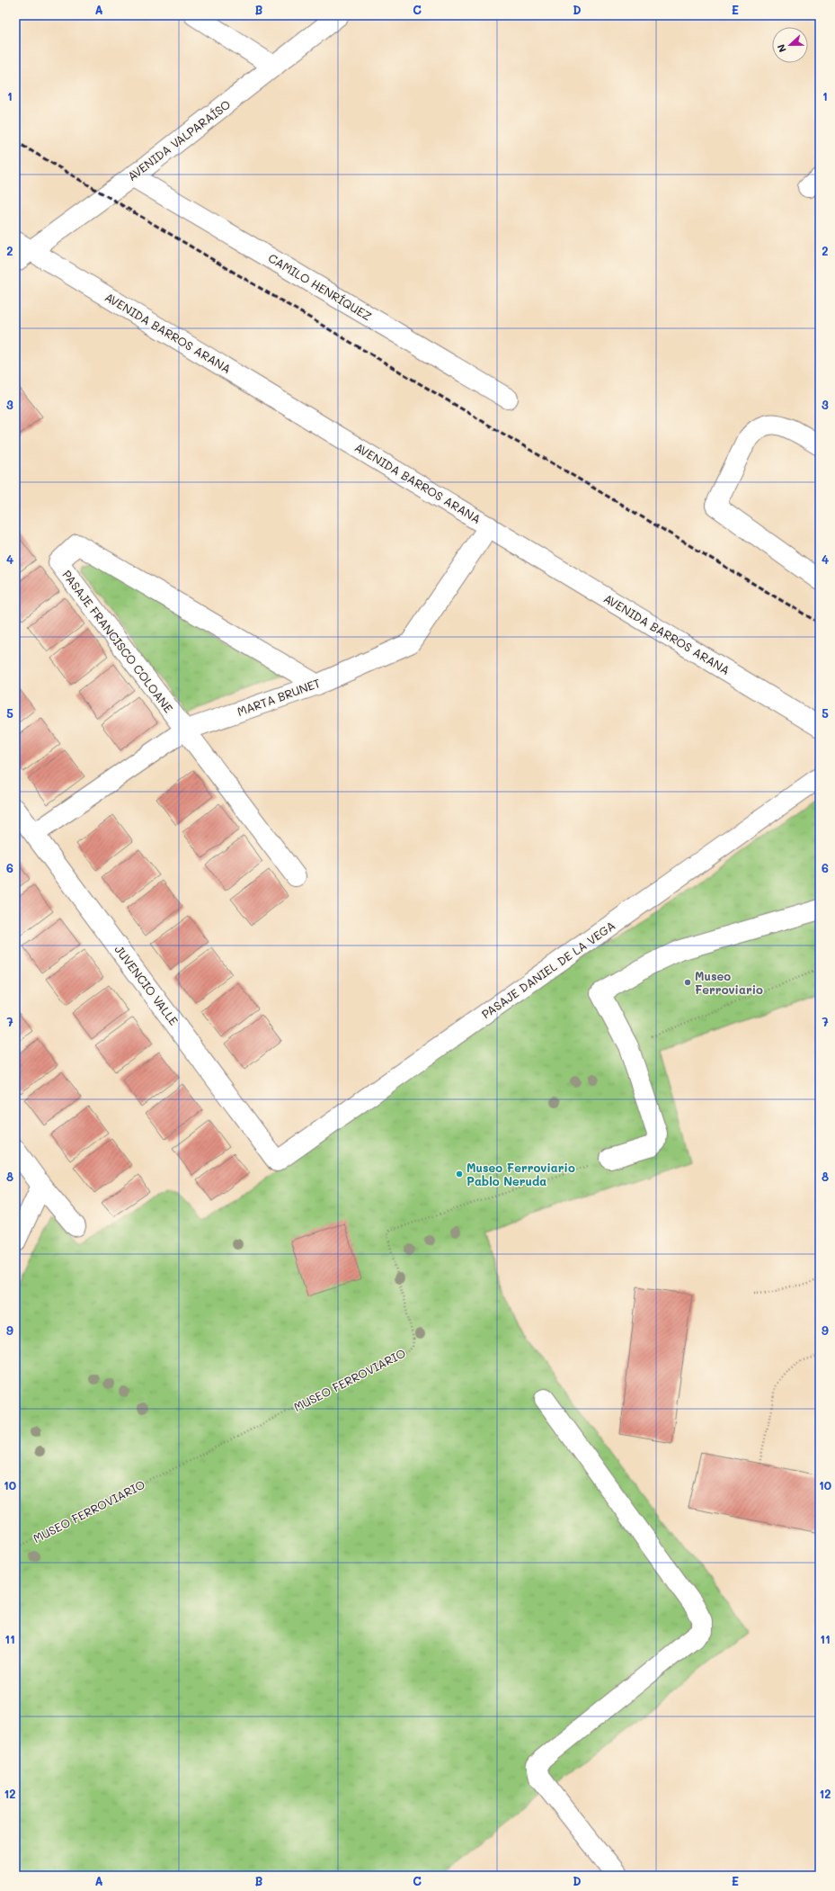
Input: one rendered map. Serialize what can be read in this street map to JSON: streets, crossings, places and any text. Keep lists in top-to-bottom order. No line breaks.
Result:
{"streets":{"street":["AVENIDA VALPARAÍSO","CAMILO HENRÍQUEZ","AVENIDA BARROS ARANA","PASAJE FRANCISCO COLOANE","MARTA BRUNET","PASAJE DANIEL DE LA VEGA","JUVENCIO VALLE"],"path":["MUSEO FERROVIARIO"]},"crossings":[["AVENIDA VALPARAÍSO","CAMILO HENRÍQUEZ"],["AVENIDA VALPARAÍSO","AVENIDA BARROS ARANA"],["AVENIDA BARROS ARANA","MARTA BRUNET"],["PASAJE FRANCISCO COLOANE","MARTA BRUNET"],["MARTA BRUNET","JUVENCIO VALLE"],["PASAJE DANIEL DE LA VEGA","JUVENCIO VALLE"]],"places":["Museo Ferroviario","Museo Ferroviario Pablo Neruda"],"north":"left","grid":{"columns":["A","B","C","D","E"],"rows":["1","2","3","4","5","6","7","8","9","10","11","12"]}}
